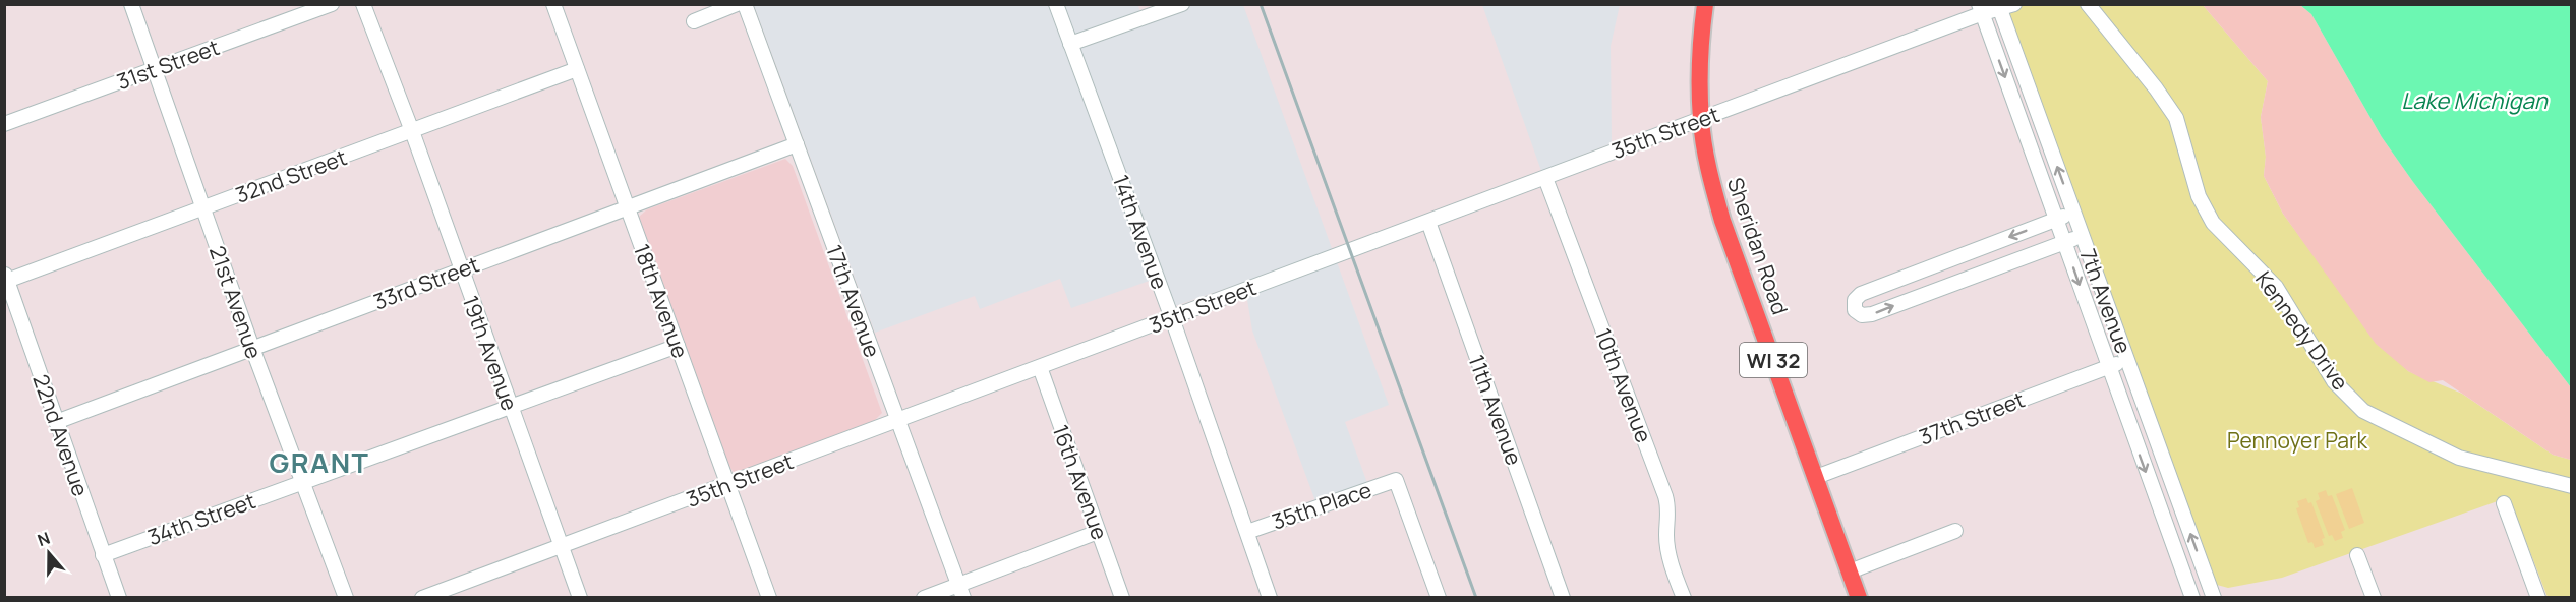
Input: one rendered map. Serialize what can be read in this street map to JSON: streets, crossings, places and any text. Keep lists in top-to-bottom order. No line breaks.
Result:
{"streets":{"main road":["Sheridan Road","WI 32"],"street":["31st Street","35th Street","32nd Street","14th Avenue","33rd Street","18th Avenue","17th Avenue","7th Avenue","21st Avenue","Kennedy Drive","19th Avenue","10th Avenue","11th Avenue","37th Street","22nd Avenue","16th Avenue","35th Place","34th Street"]},"crossings":[["31st Street","21st Avenue"],["35th Street","14th Avenue"],["35th Street","Sheridan Road"],["35th Street","18th Avenue"],["35th Street","17th Avenue"],["35th Street","7th Avenue"],["35th Street","19th Avenue"],["35th Street","10th Avenue"],["35th Street","11th Avenue"],["35th Street","16th Avenue"],["32nd Street","18th Avenue"],["32nd Street","21st Avenue"],["32nd Street","19th Avenue"],["32nd Street","22nd Avenue"],["14th Avenue","35th Place"],["Sheridan Road","37th Street"],["33rd Street","18th Avenue"],["33rd Street","17th Avenue"],["33rd Street","21st Avenue"],["33rd Street","19th Avenue"],["33rd Street","22nd Avenue"],["18th Avenue","34th Street"],["7th Avenue","37th Street"],["21st Avenue","34th Street"],["19th Avenue","34th Street"],["22nd Avenue","34th Street"]],"districts":["GRANT"],"water":["Lake Michigan"],"parks":["Pennoyer Park"],"north":"top"}
